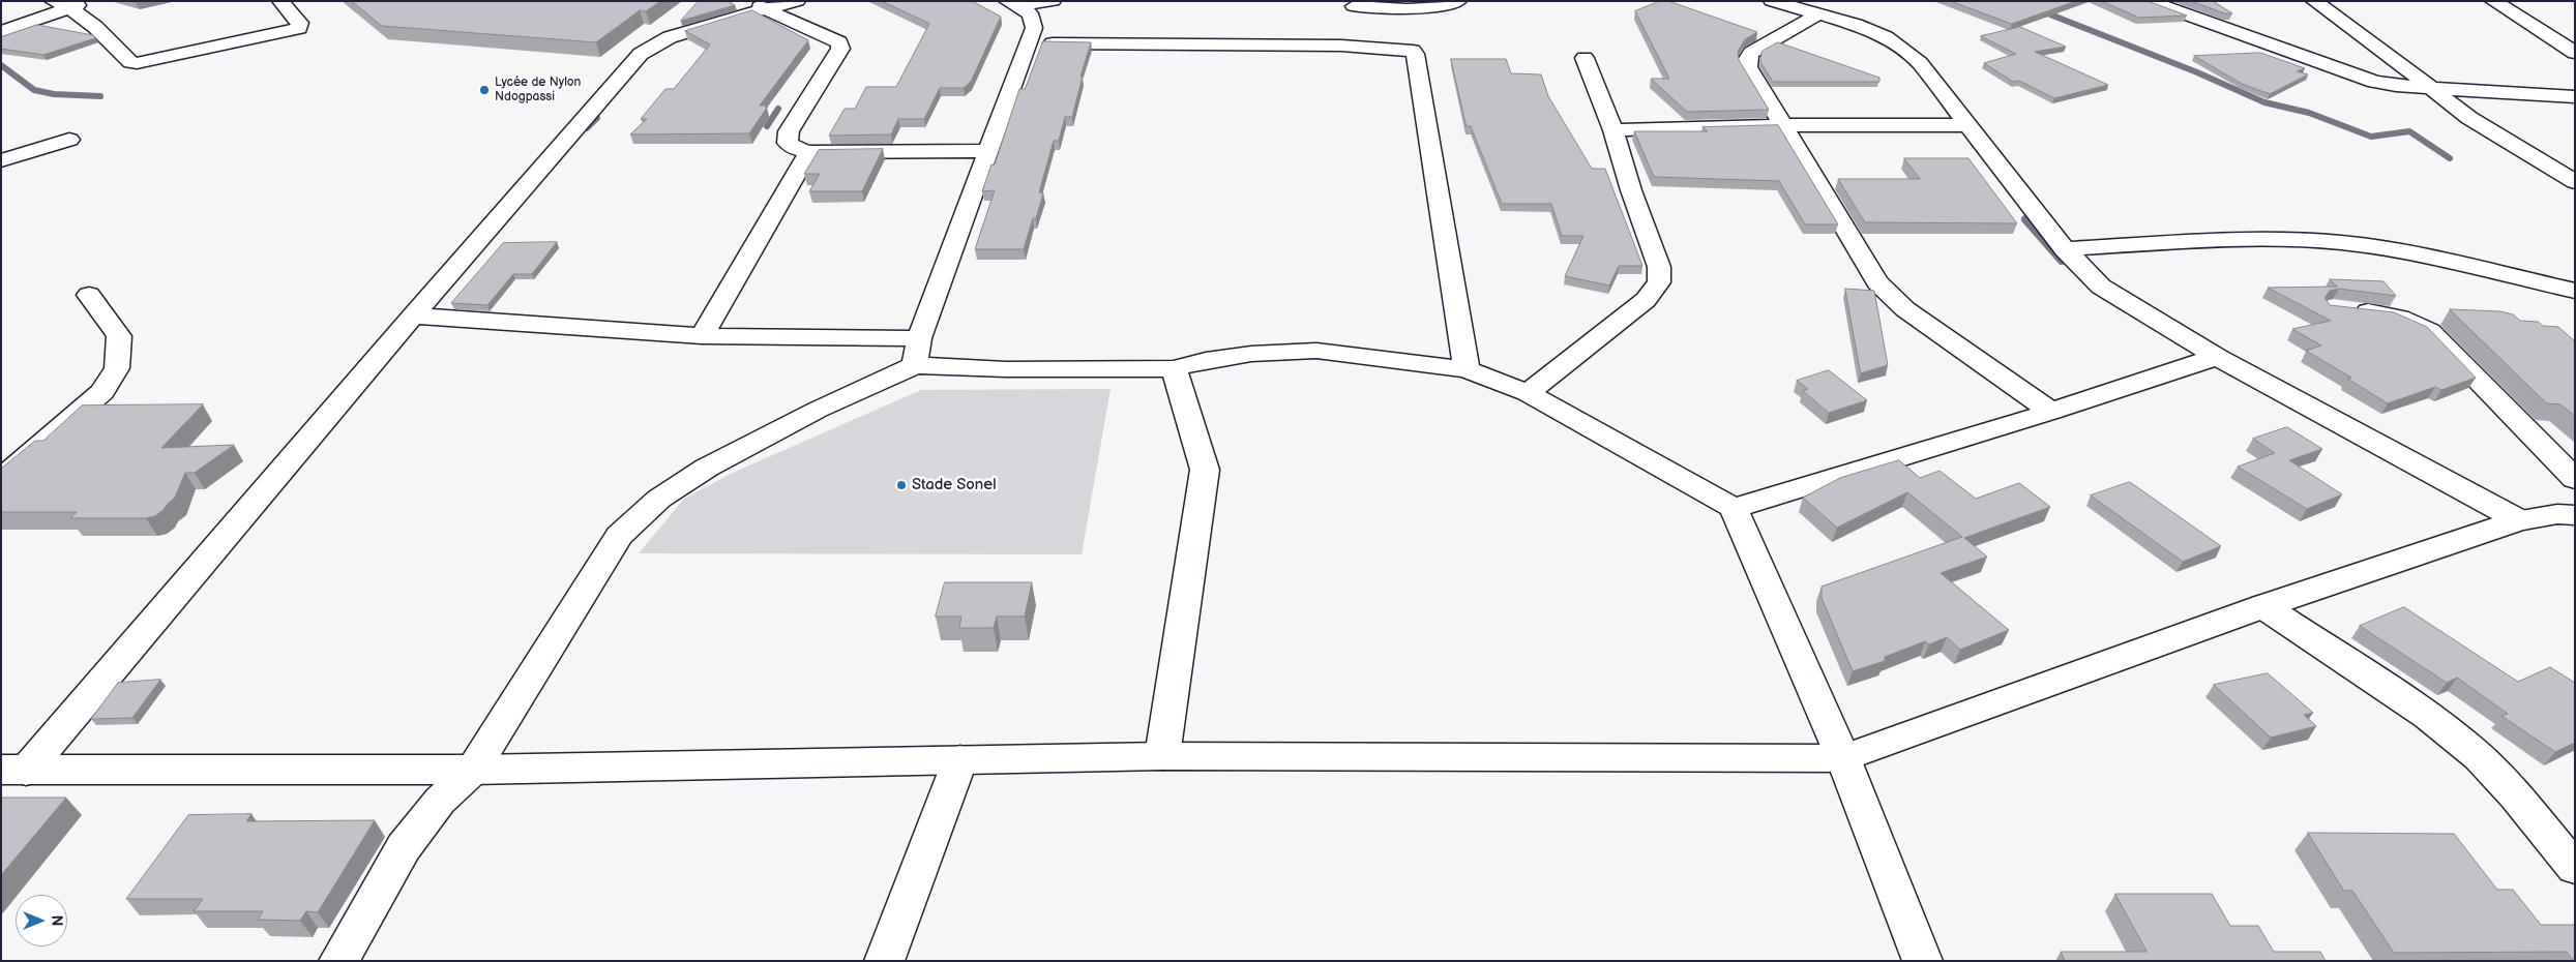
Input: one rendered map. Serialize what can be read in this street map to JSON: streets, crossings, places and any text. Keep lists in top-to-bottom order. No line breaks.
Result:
{"places":["Lycée de Nylon Ndogpassi","Stade Sonel"],"north":"right"}
